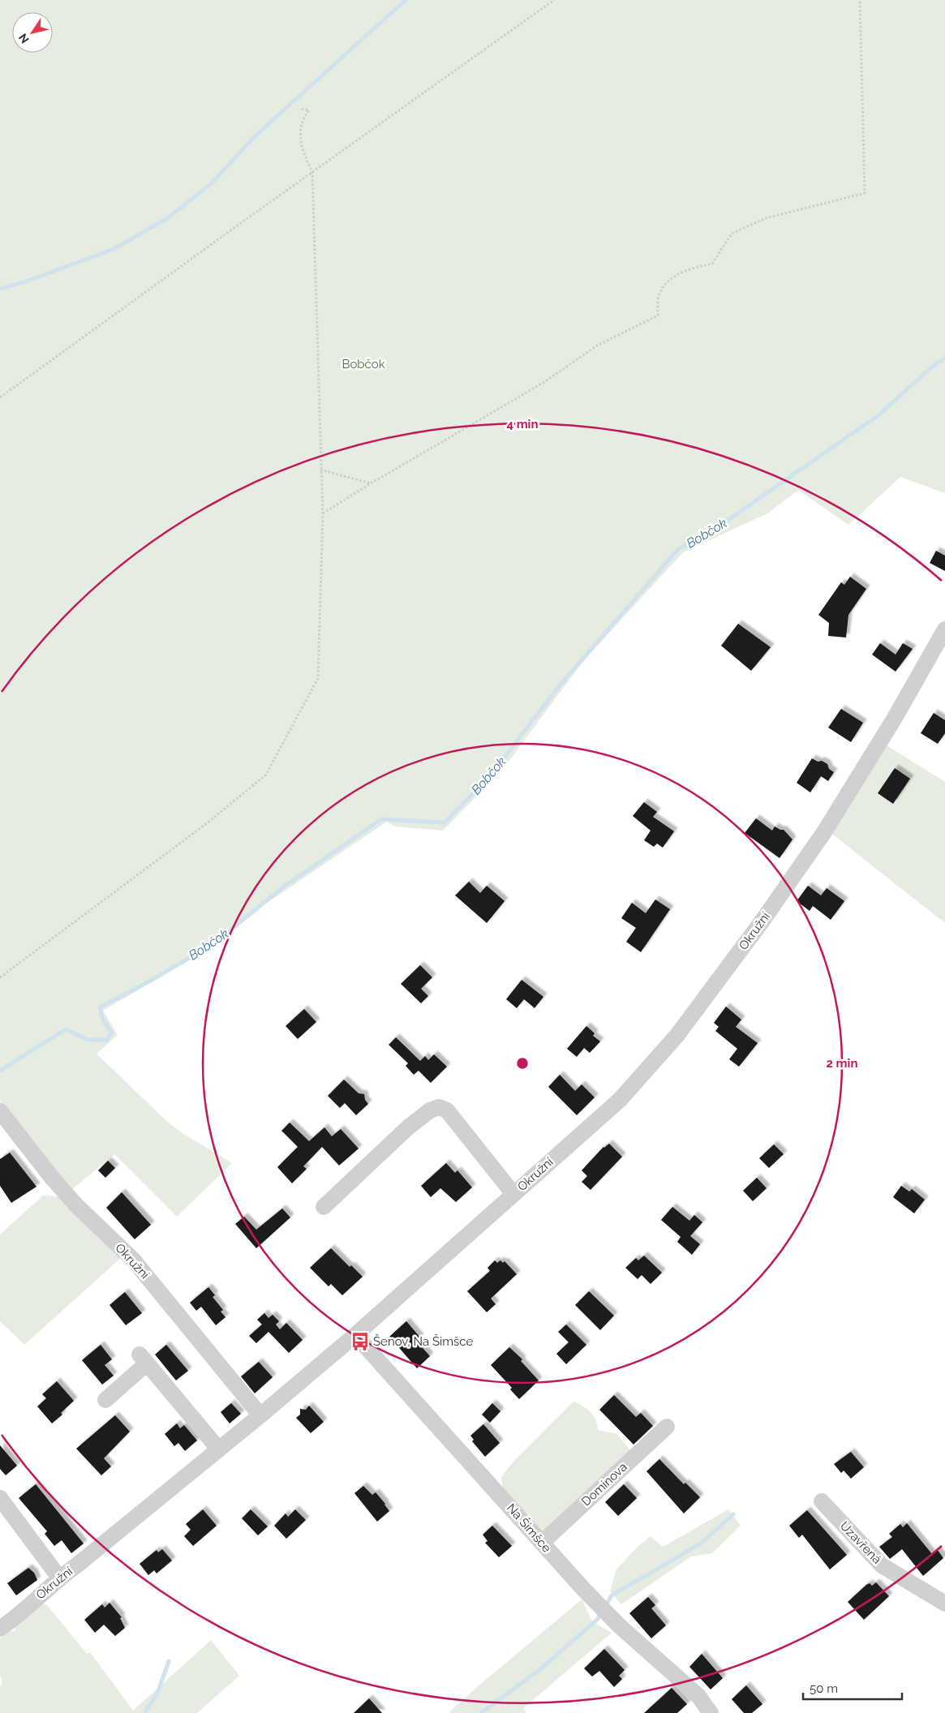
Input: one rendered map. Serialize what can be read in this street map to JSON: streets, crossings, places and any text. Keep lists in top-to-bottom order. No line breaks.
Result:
{"streets":{"street":["Okružní","Dominova","Na Šimšce","Uzavřená"]},"crossings":[["Okružní","Na Šimšce"],["Dominova","Na Šimšce"]],"water":["Bobčok"],"parks":["Bobčok"],"places":{"bus stop":["Šenov, Na Šimšce"]},"scale_bar":"50 m","north":"bottom left","rings":["4 min","2 min"]}
